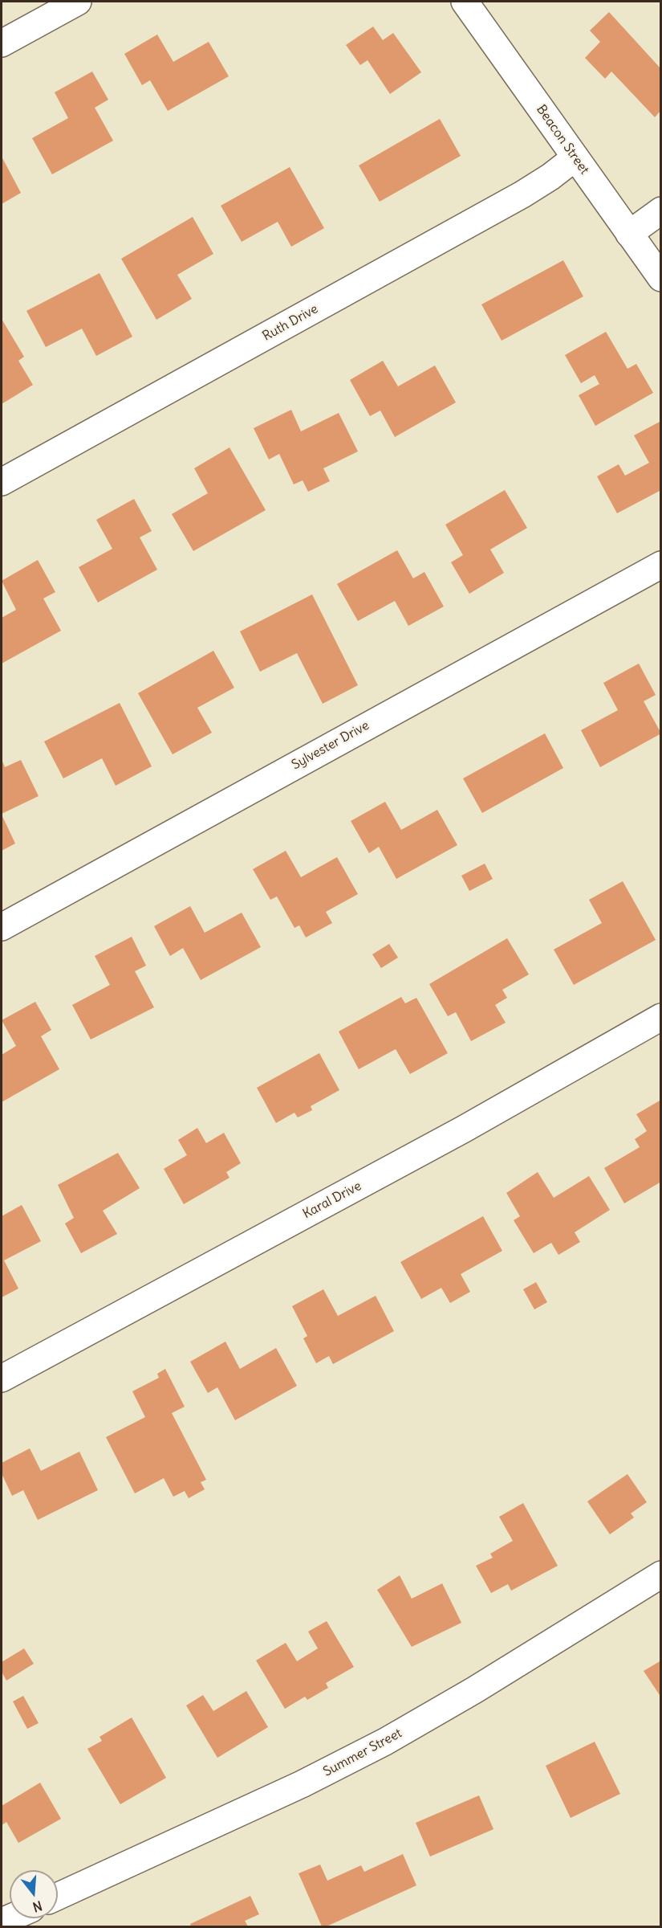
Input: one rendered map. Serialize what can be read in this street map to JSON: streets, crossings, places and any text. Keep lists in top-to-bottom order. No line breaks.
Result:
{"streets":{"street":["Beacon Street","Ruth Drive","Sylvester Drive","Karal Drive","Summer Street"]},"crossings":[["Beacon Street","Ruth Drive"]],"north":"bottom"}
